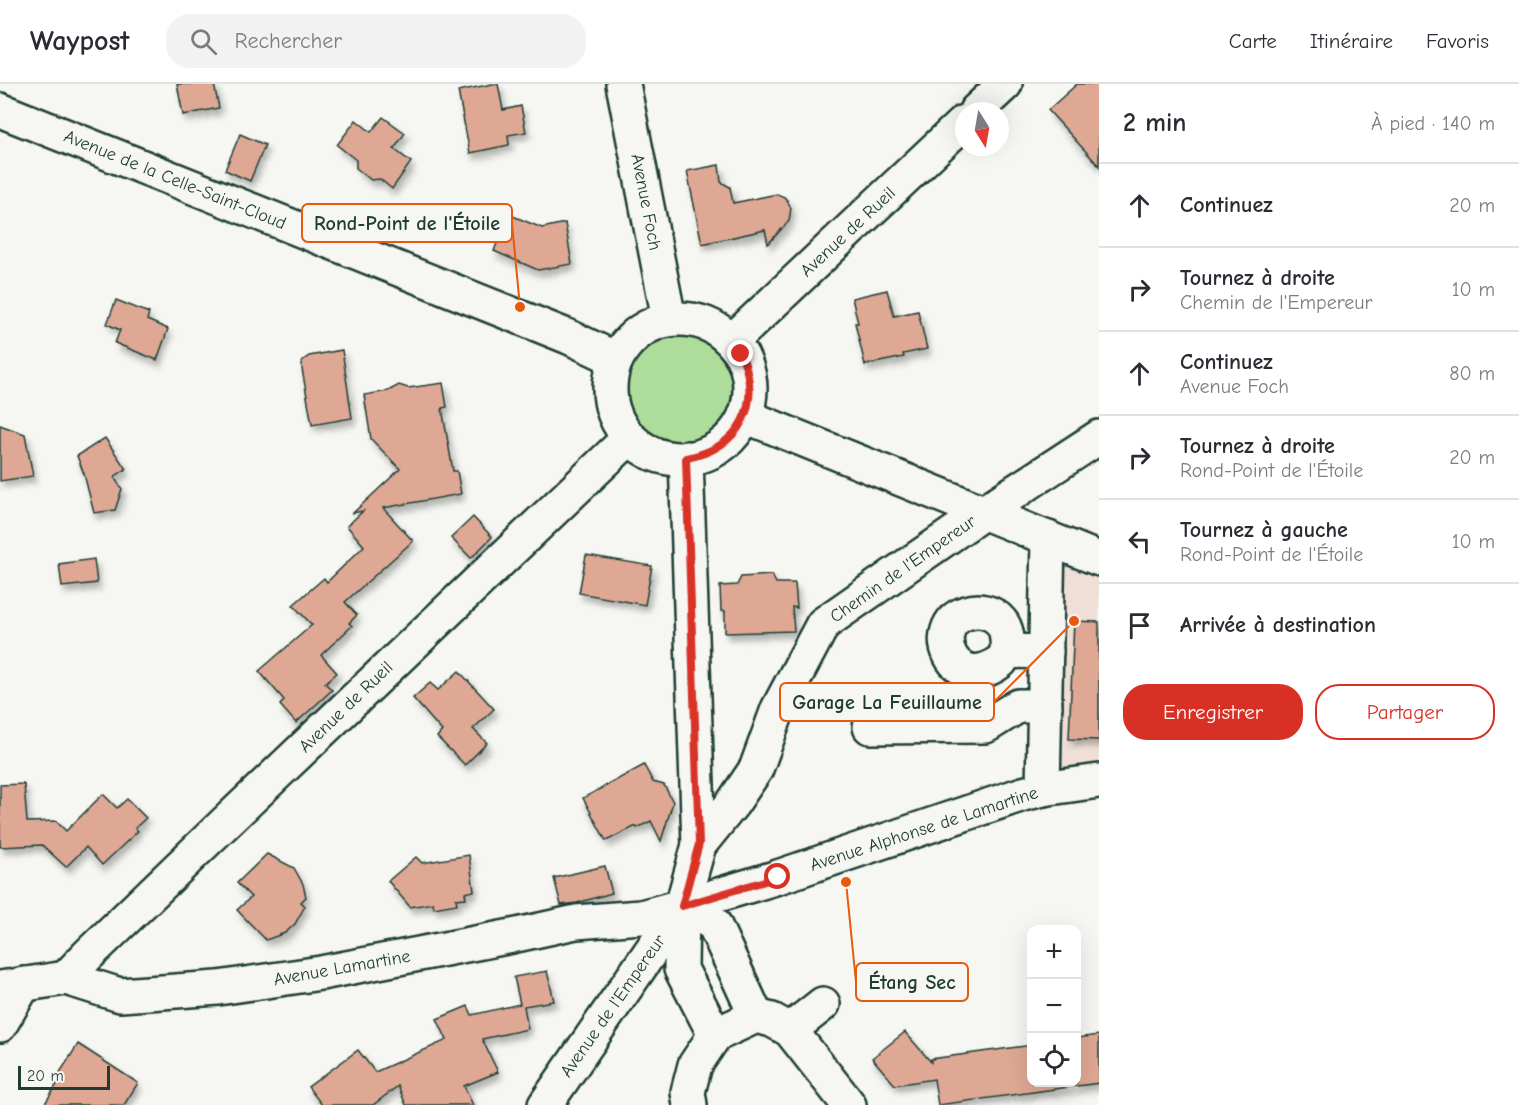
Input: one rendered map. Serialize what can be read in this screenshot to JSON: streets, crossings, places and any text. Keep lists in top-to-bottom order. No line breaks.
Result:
{"streets":{"street":["Avenue de la Celle-Saint-Cloud","Avenue Foch","Avenue de Rueil","Chemin de l'Empereur","Avenue Alphonse de Lamartine","Avenue Lamartine","Avenue de l'Empereur"]},"crossings":[["Avenue de la Celle-Saint-Cloud","Avenue Foch"],["Avenue de la Celle-Saint-Cloud","Avenue de Rueil"],["Avenue Foch","Avenue de Rueil"],["Avenue de Rueil","Avenue Lamartine"],["Chemin de l'Empereur","Avenue Alphonse de Lamartine"],["Chemin de l'Empereur","Avenue Lamartine"],["Chemin de l'Empereur","Avenue de l'Empereur"],["Avenue Alphonse de Lamartine","Avenue Lamartine"],["Avenue Alphonse de Lamartine","Avenue de l'Empereur"],["Avenue Lamartine","Avenue de l'Empereur"]],"places":["Rond-Point de l'Étoile","Garage La Feuillaume","Étang Sec"],"scale_bar":"20 m","north":"bottom","page":{"header":"Waypost","search":"Rechercher","nav":["Carte","Itinéraire","Favoris"],"heading":["2 min","À pied · 140 m"],"list":[["Continuez","20 m"],["Tournez à droite","Chemin de l'Empereur","10 m"],["Continuez","Avenue Foch","80 m"],["Tournez à droite","Rond-Point de l'Étoile","20 m"],["Tournez à gauche","Rond-Point de l'Étoile","10 m"],"Arrivée à destination"],"buttons":["Enregistrer","Partager"],"map_buttons":["+","−"],"scale":"20 m"}}
